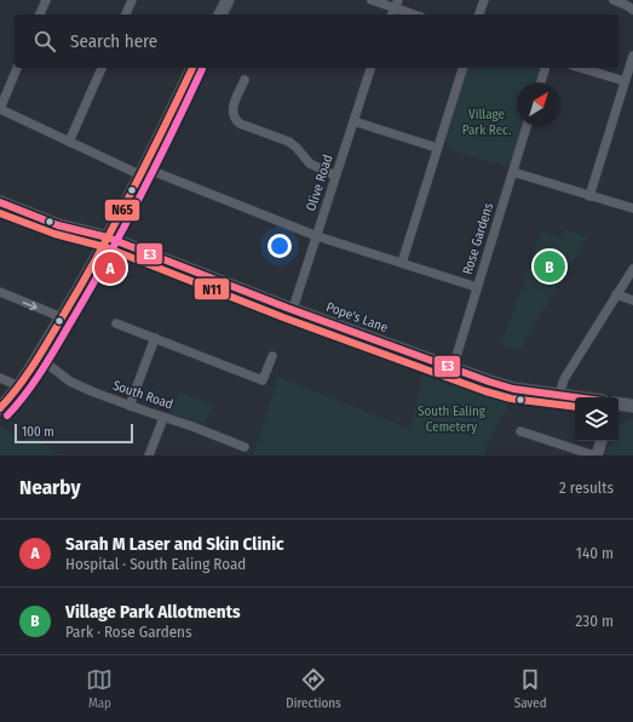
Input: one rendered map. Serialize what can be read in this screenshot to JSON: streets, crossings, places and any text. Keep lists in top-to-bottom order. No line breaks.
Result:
{"streets":{"main road":["Pope's Lane"],"street":["Olive Road","Rose Gardens","South Road"]},"crossings":[["Olive Road","Pope's Lane"],["Rose Gardens","Pope's Lane"]],"parks":["Village Park Rec.","South Ealing Cemetery"],"lines":["transit line N65","transit line E3","transit line N11"],"scale_bar":"100 m","north":"top right","page":{"search":"Search here","pins":["B","A"],"scale":"100 m","heading":["Nearby","2 results"],"list":[{"mark":"A","name":"Sarah M Laser and Skin Clinic","note":"Hospital · South Ealing Road","value":"140 m"},{"mark":"B","name":"Village Park Allotments","note":"Park · Rose Gardens","value":"230 m"}],"nav":["Map","Directions","Saved"]}}
